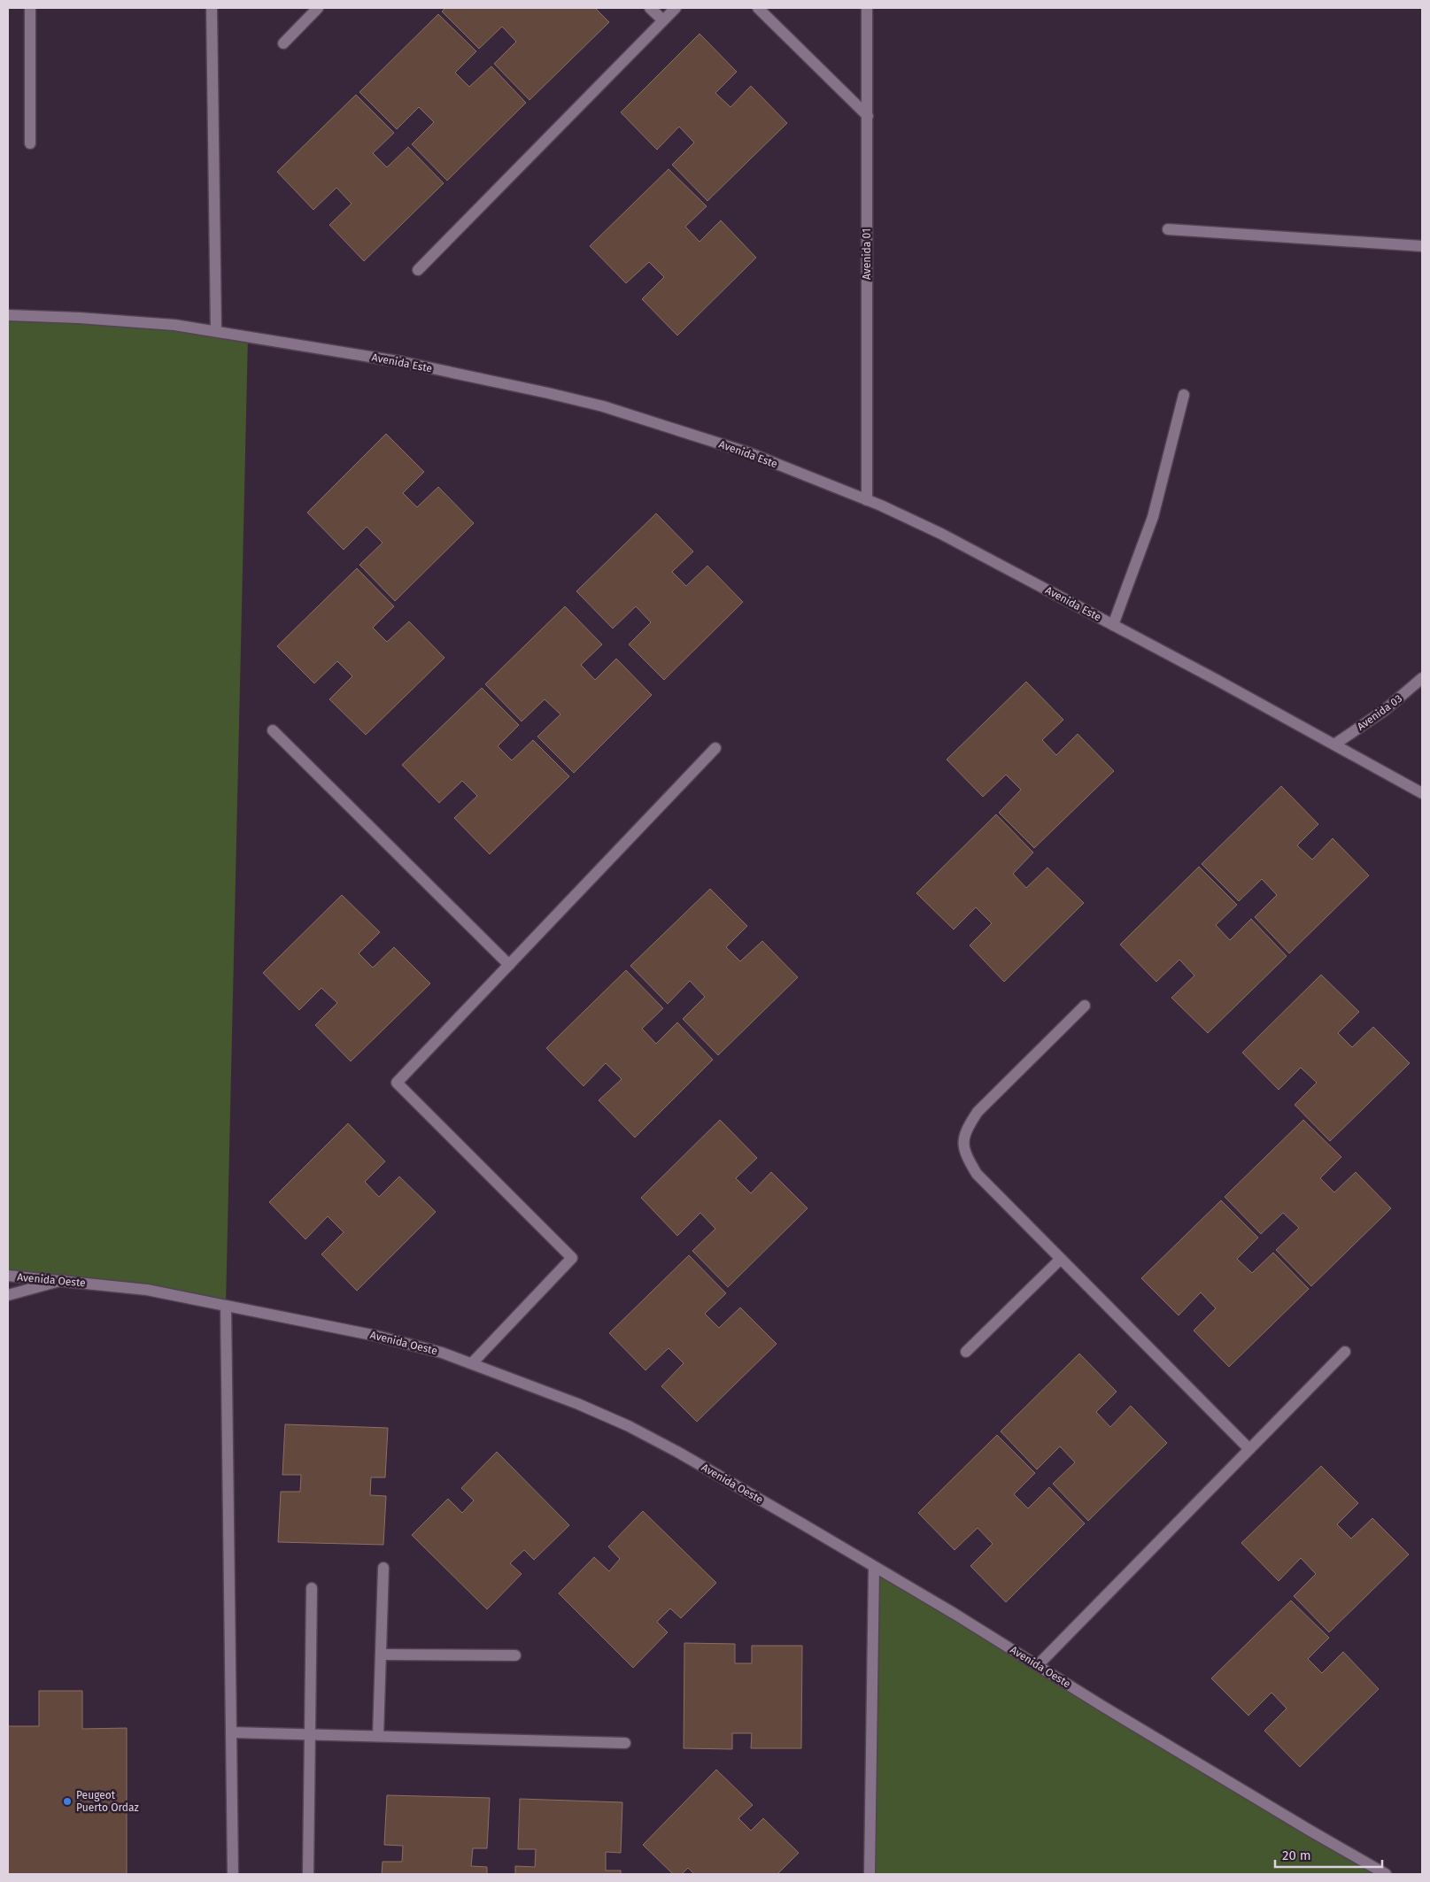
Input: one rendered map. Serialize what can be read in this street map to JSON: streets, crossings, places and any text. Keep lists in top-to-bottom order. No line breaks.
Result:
{"streets":{"street":["Avenida 01","Avenida Este","Avenida 03","Avenida Oeste"]},"crossings":[["Avenida 01","Avenida Este"],["Avenida Este","Avenida 03"]],"places":["Peugeot Puerto Ordaz"],"scale_bar":"20 m"}
